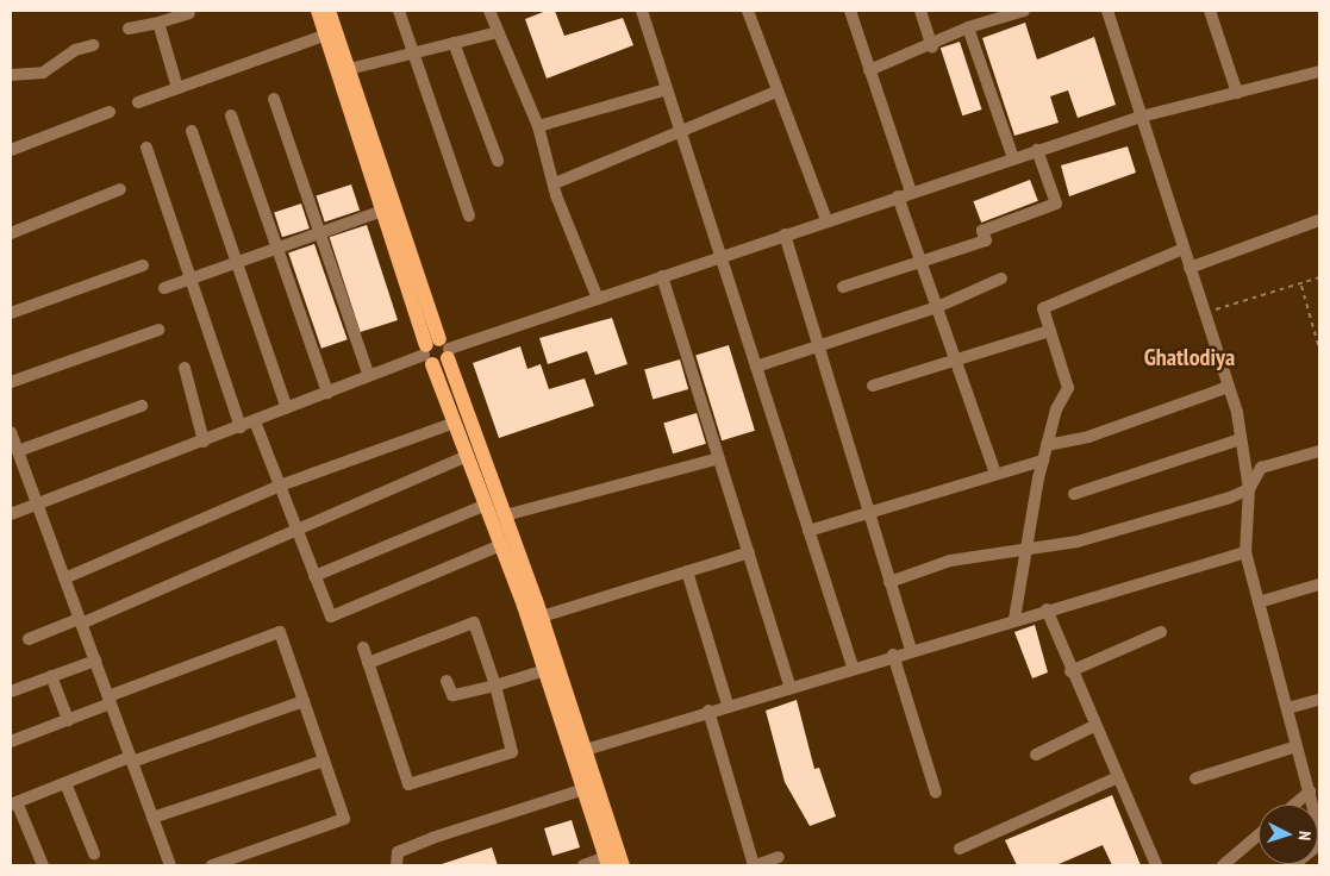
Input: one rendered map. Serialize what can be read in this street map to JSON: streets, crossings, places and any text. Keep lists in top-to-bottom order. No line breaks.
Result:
{"districts":["Ghatlodiya"],"north":"right"}
